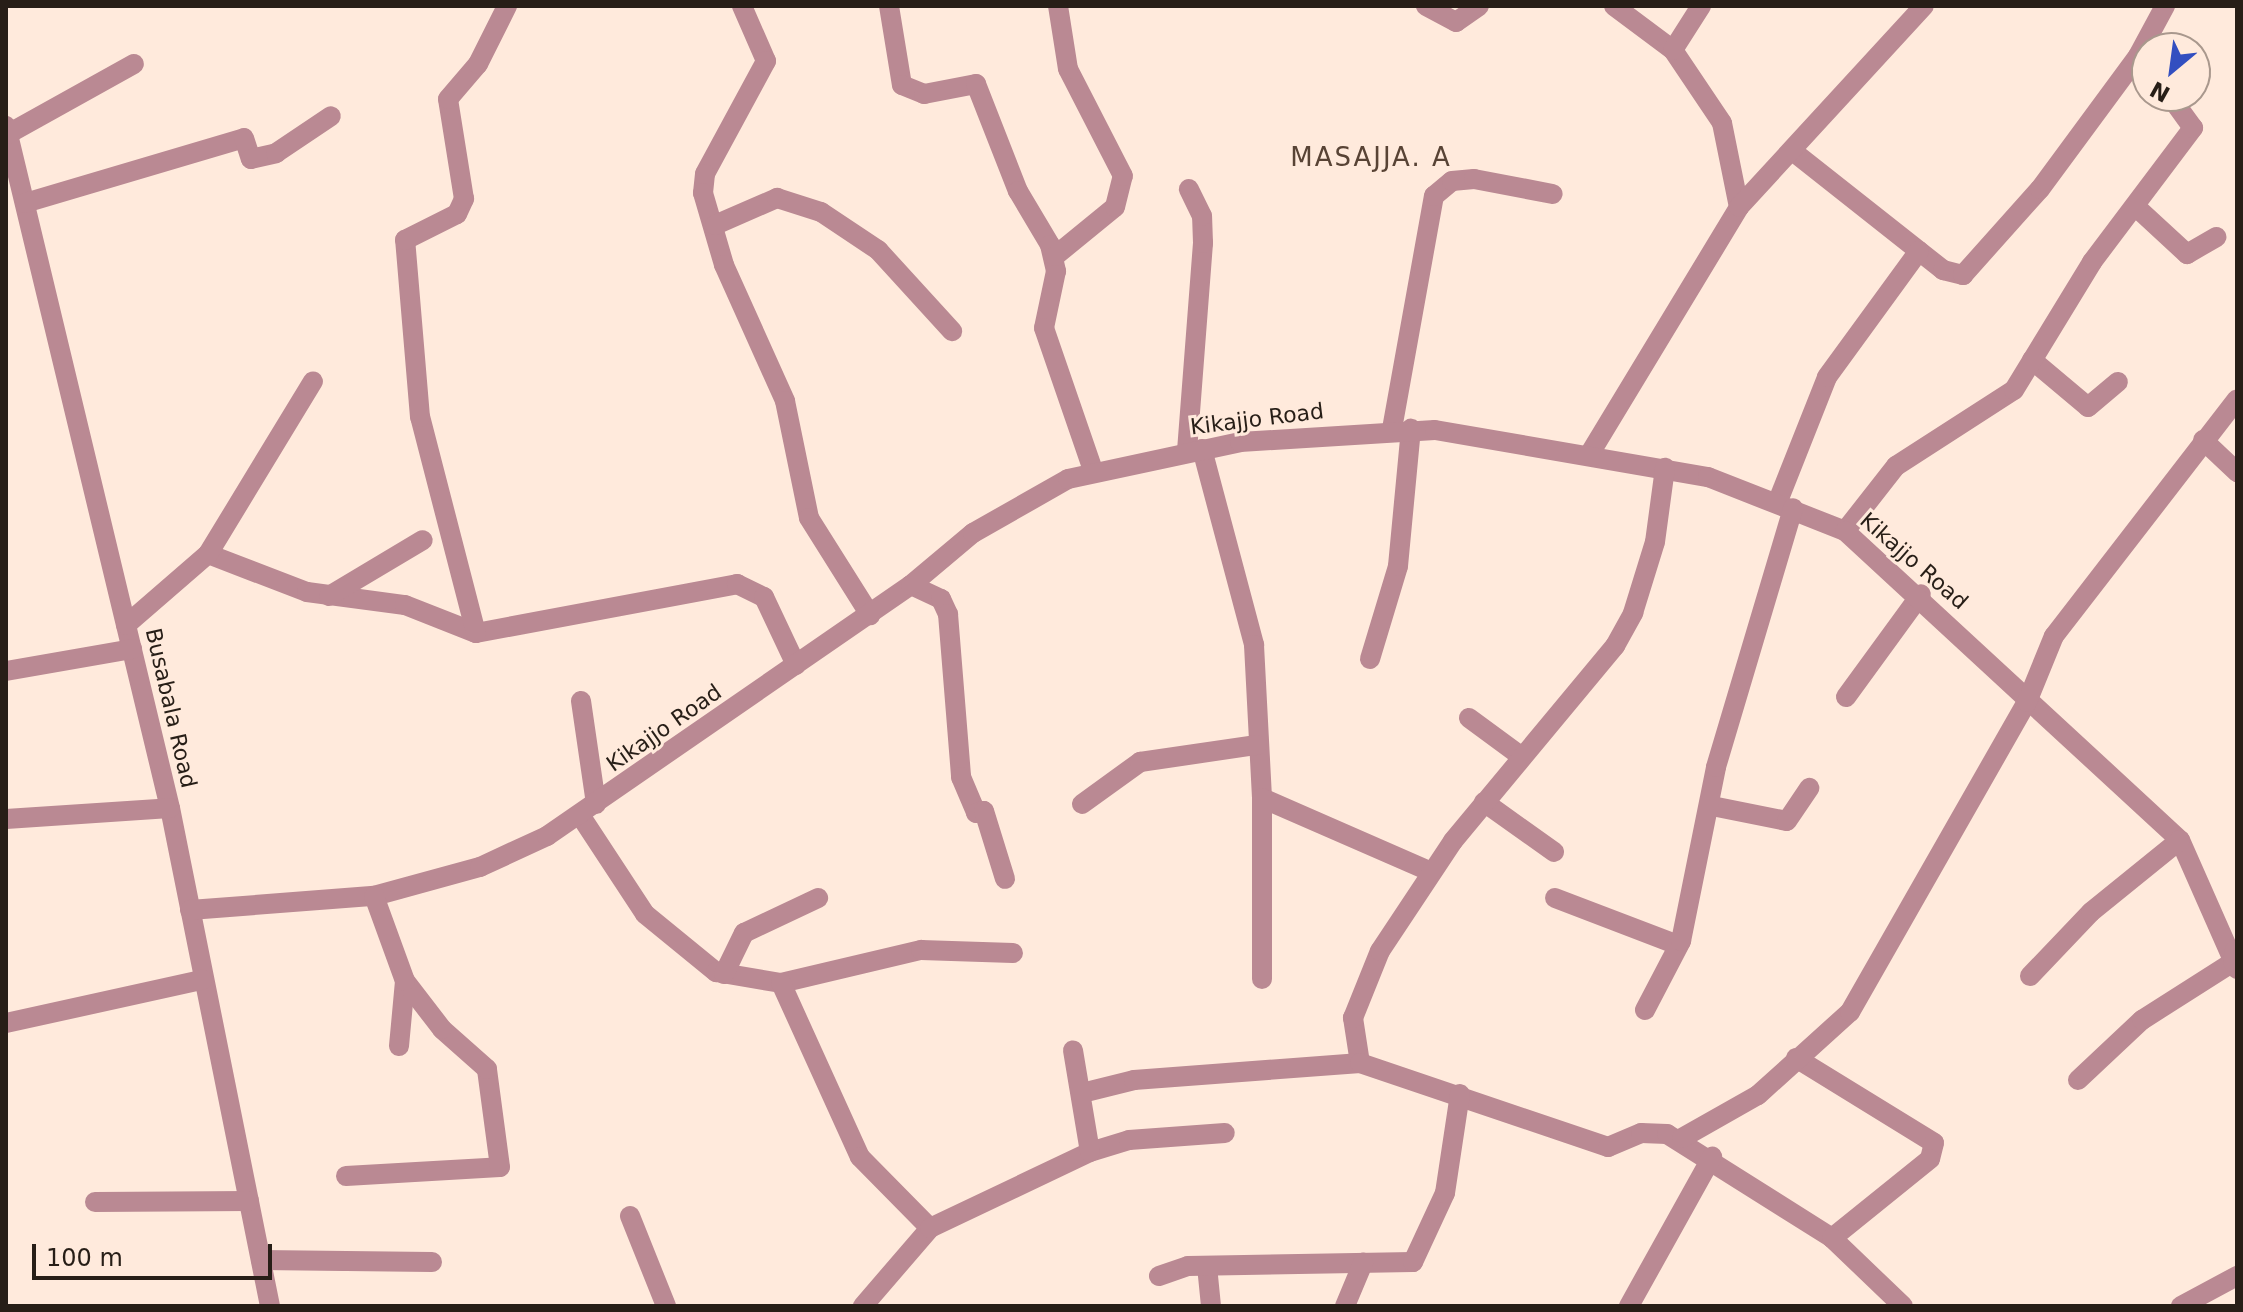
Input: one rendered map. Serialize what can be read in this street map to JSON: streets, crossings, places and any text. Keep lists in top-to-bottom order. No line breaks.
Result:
{"streets":{"street":["Kikajjo Road","Busabala Road"]},"crossings":[["Kikajjo Road","Busabala Road"]],"districts":["MASAJJA. A"],"scale_bar":"100 m","north":"bottom left"}
